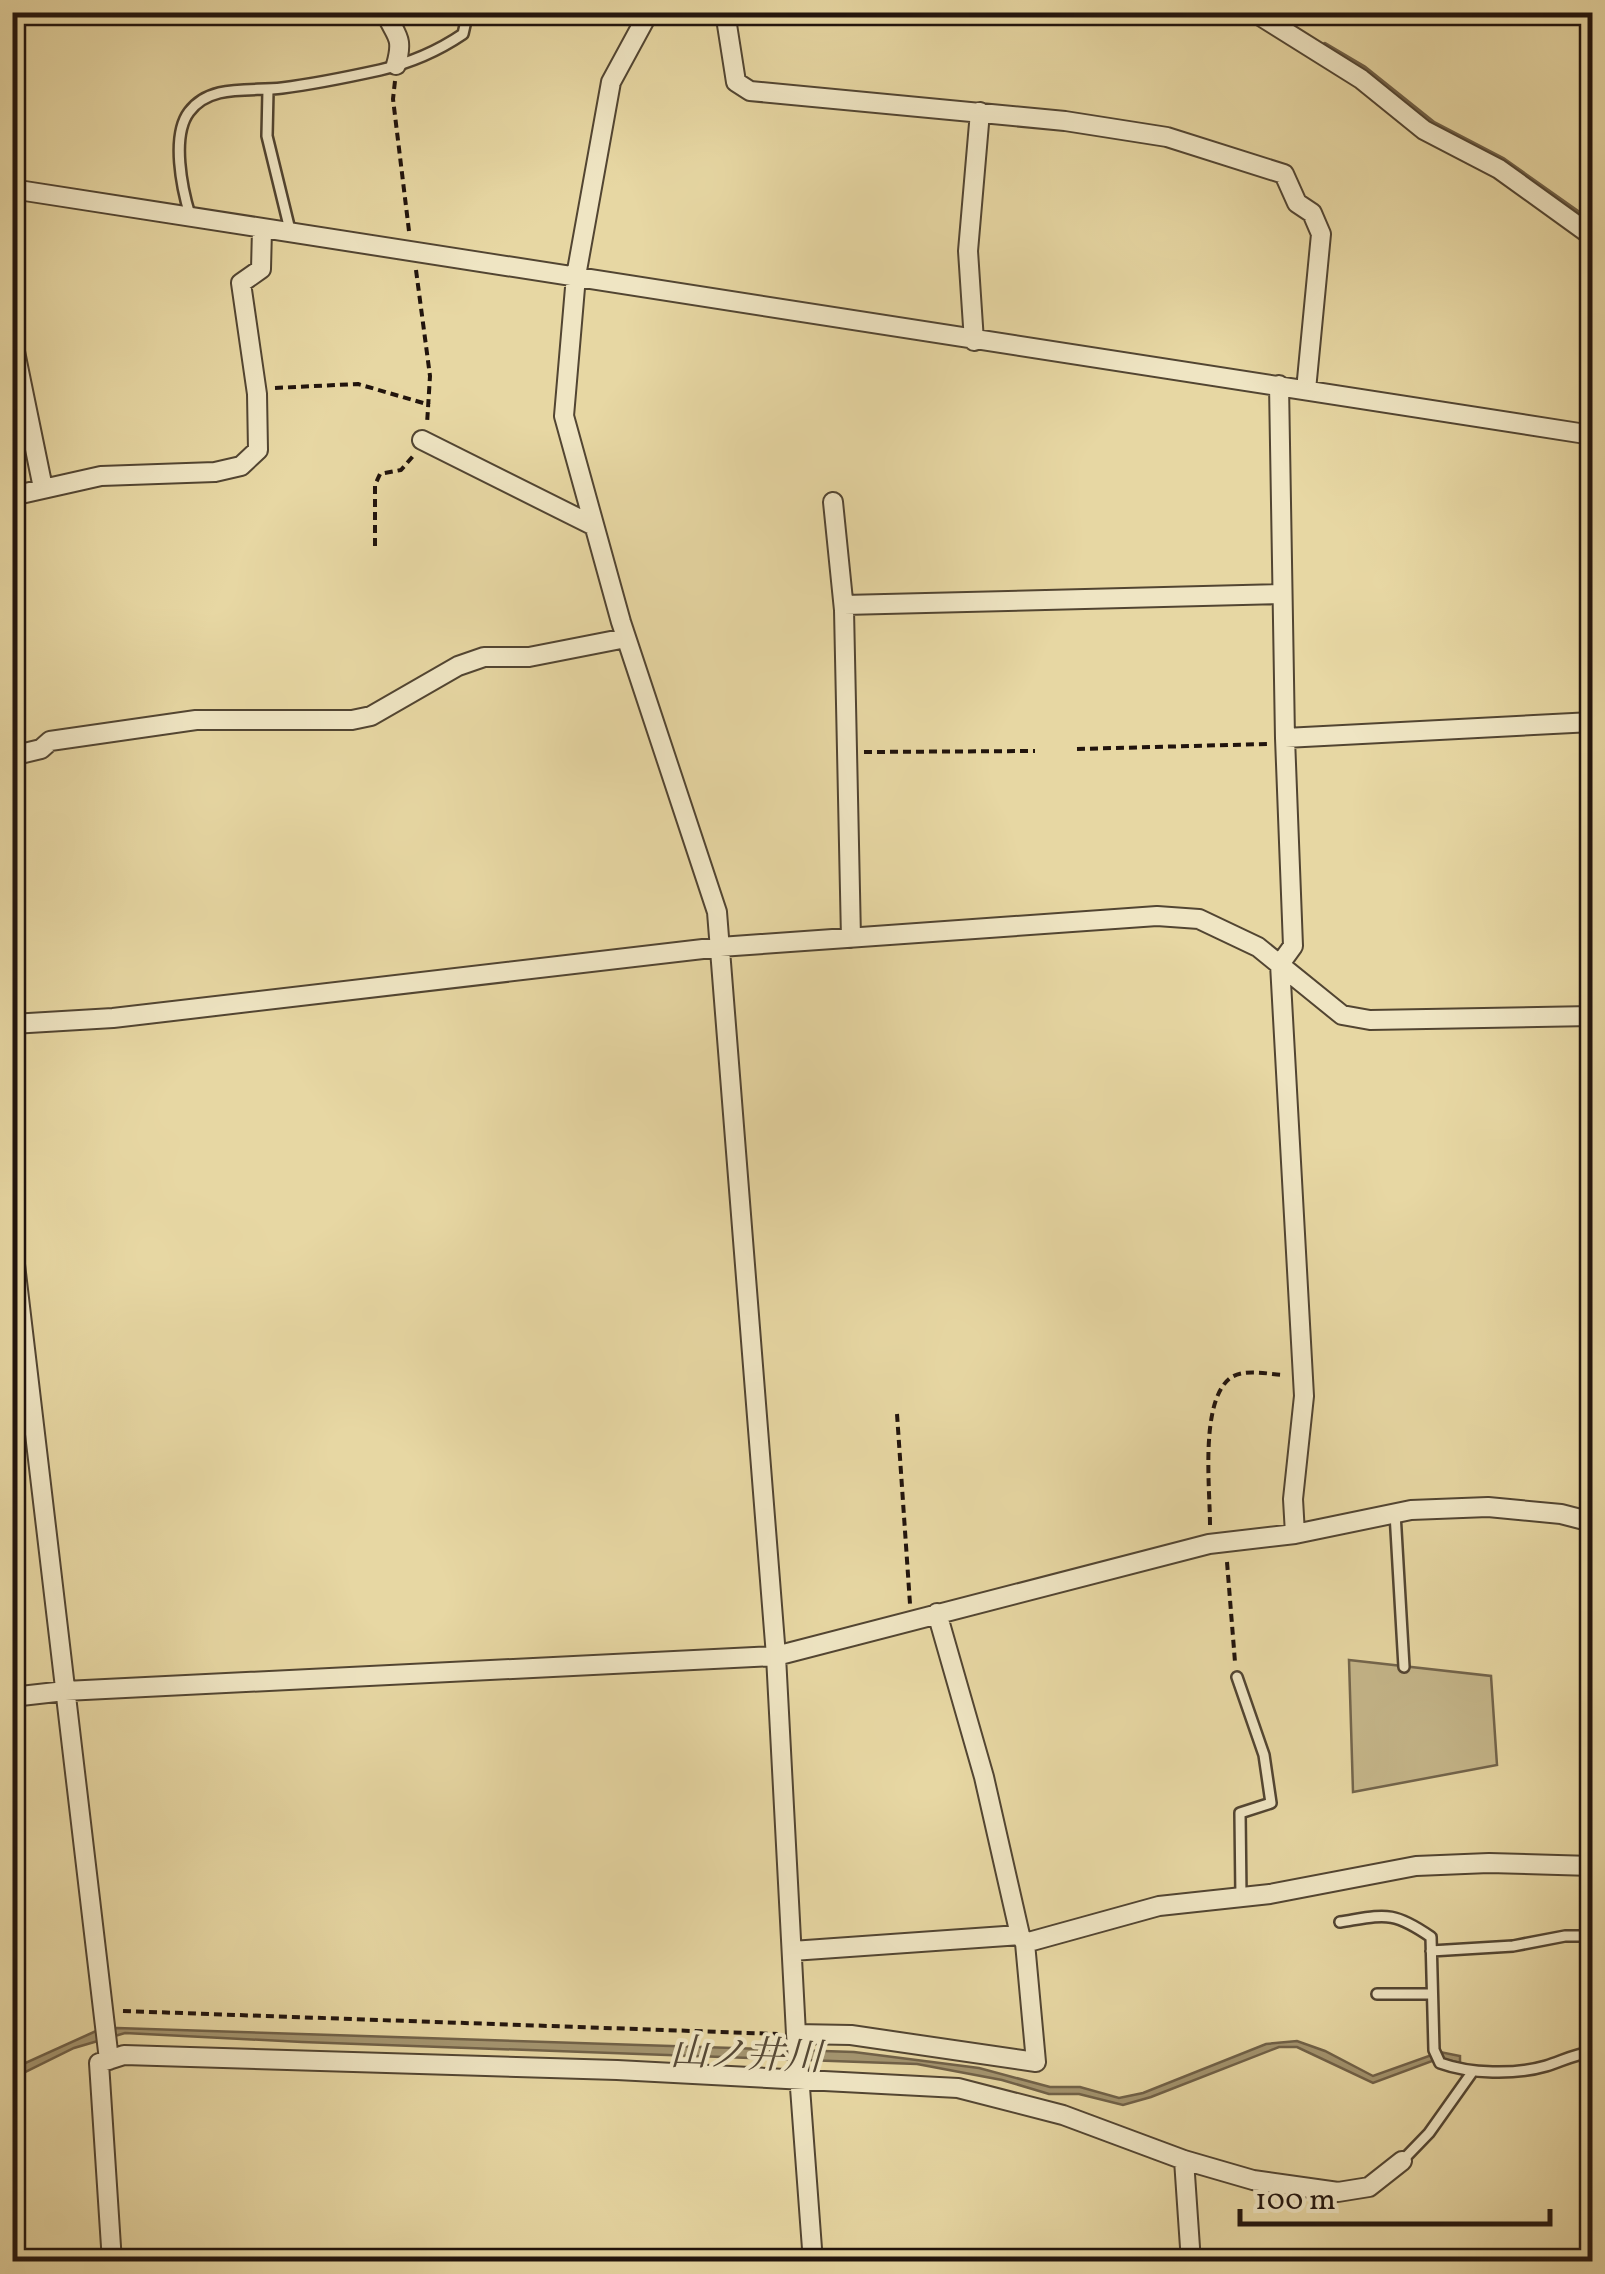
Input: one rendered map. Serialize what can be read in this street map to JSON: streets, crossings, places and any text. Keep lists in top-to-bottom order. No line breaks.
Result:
{"water":["山ノ井川"],"scale_bar":"100 m"}
